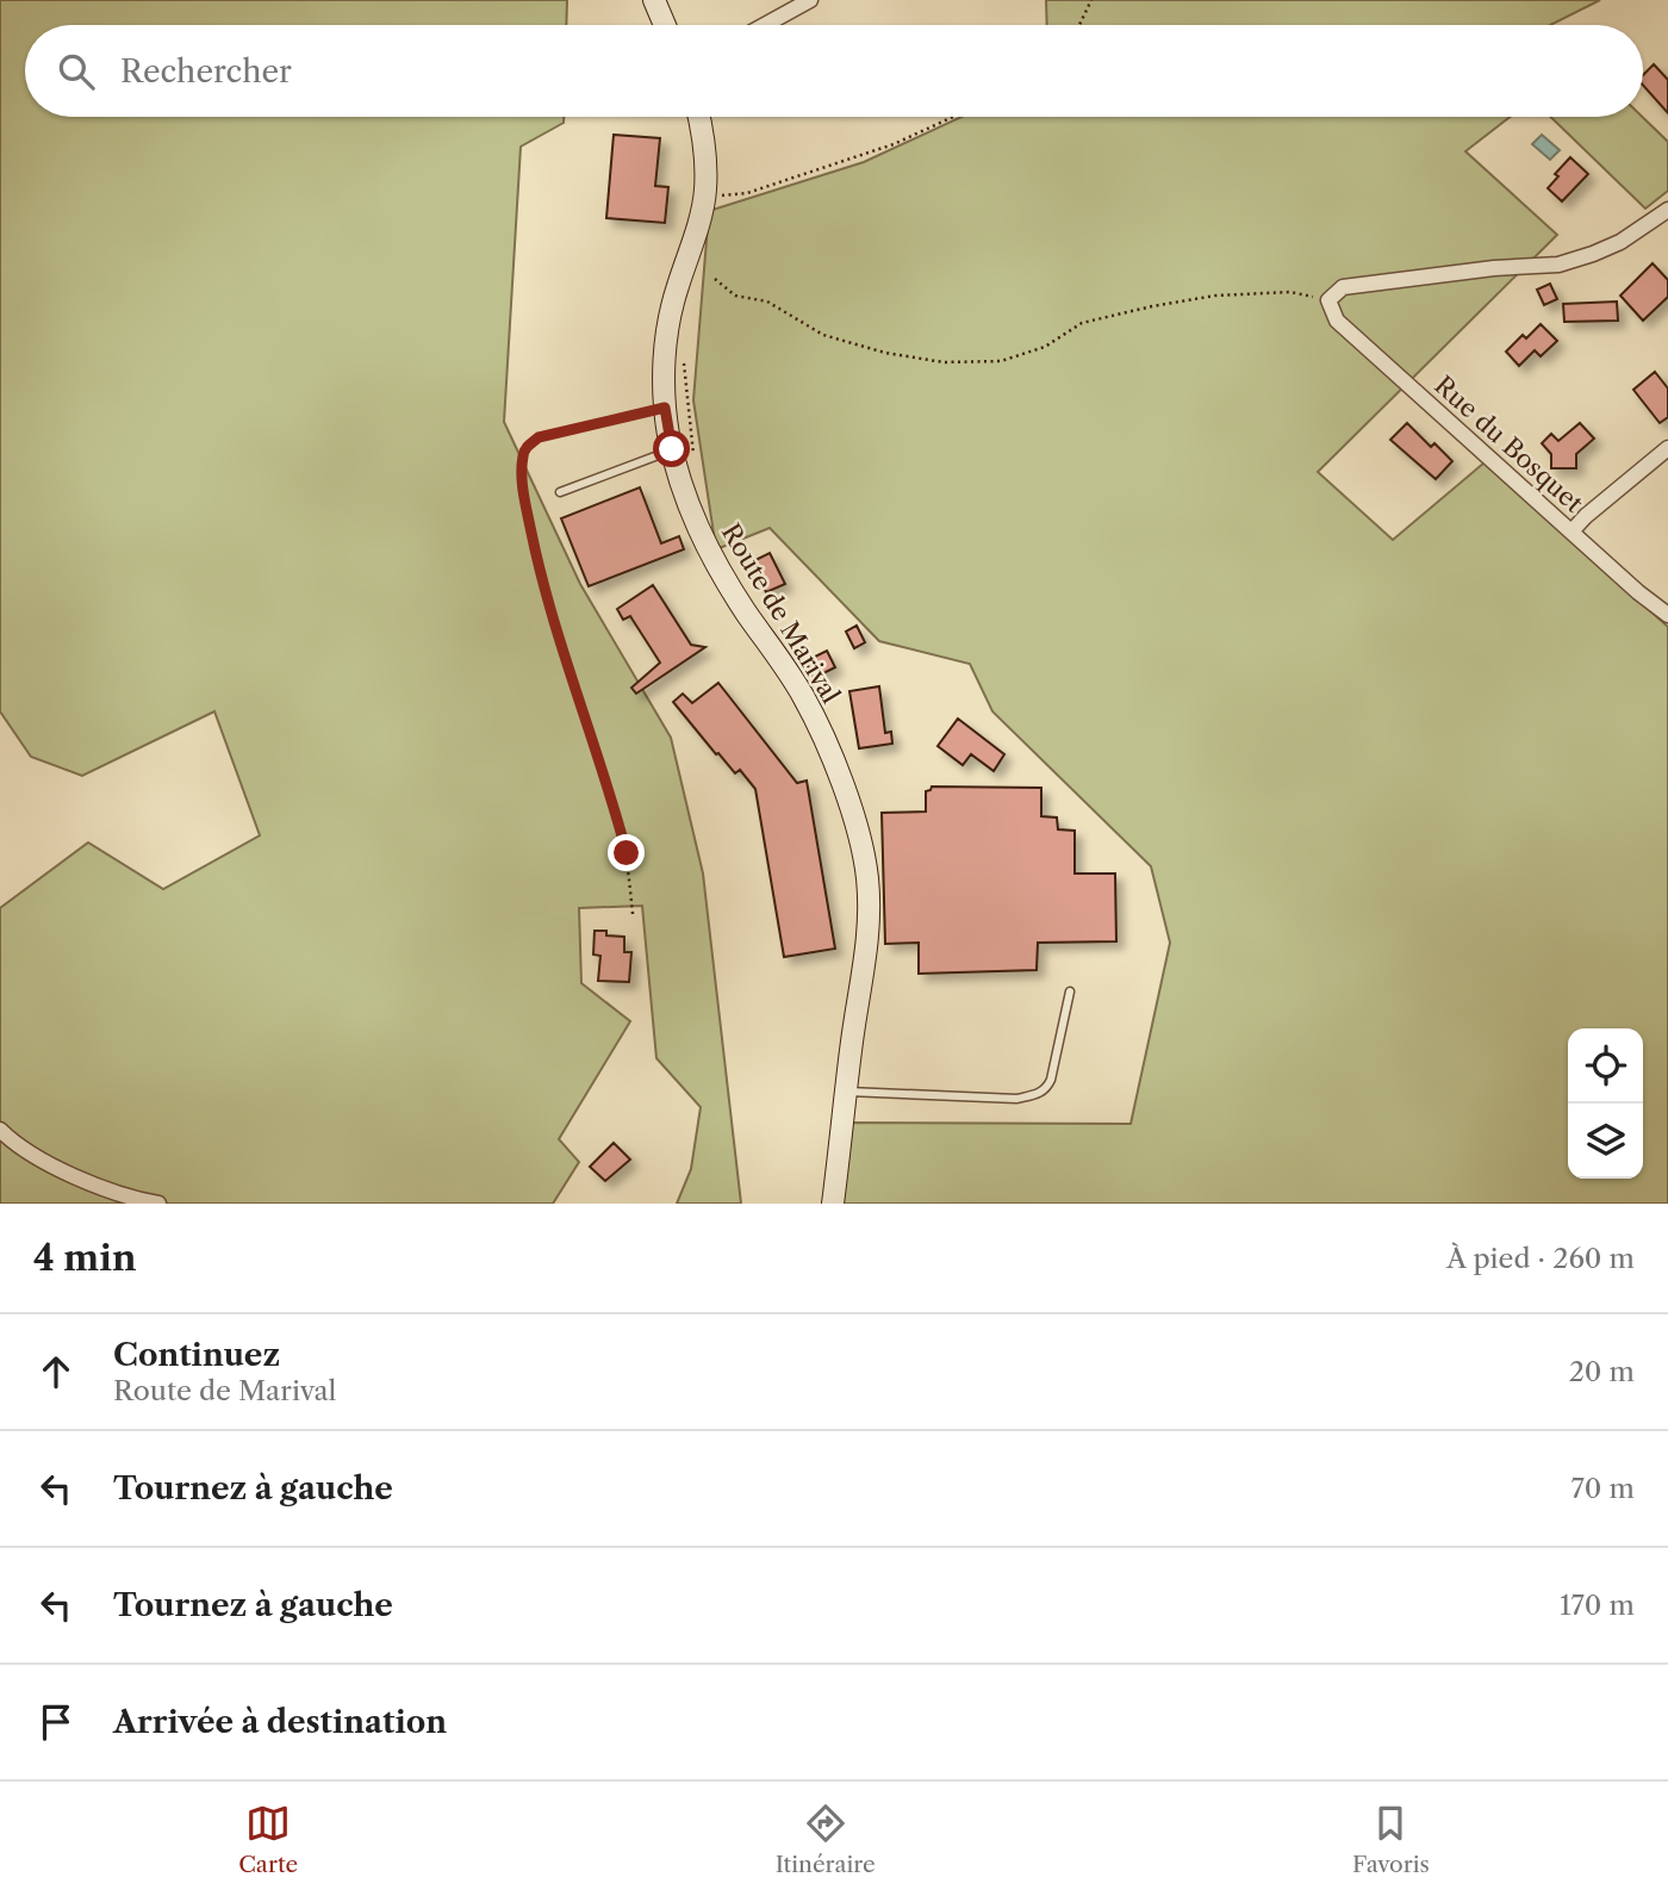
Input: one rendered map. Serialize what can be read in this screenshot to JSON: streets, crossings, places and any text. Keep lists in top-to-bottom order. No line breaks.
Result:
{"streets":{"main road":["Route de Marival"],"street":["Rue du Bosquet"]},"page":{"search":"Rechercher","heading":["4 min","À pied · 260 m"],"list":[["Continuez","Route de Marival","20 m"],["Tournez à gauche","70 m"],["Tournez à gauche","170 m"],"Arrivée à destination"],"nav":["Carte","Itinéraire","Favoris"]}}
